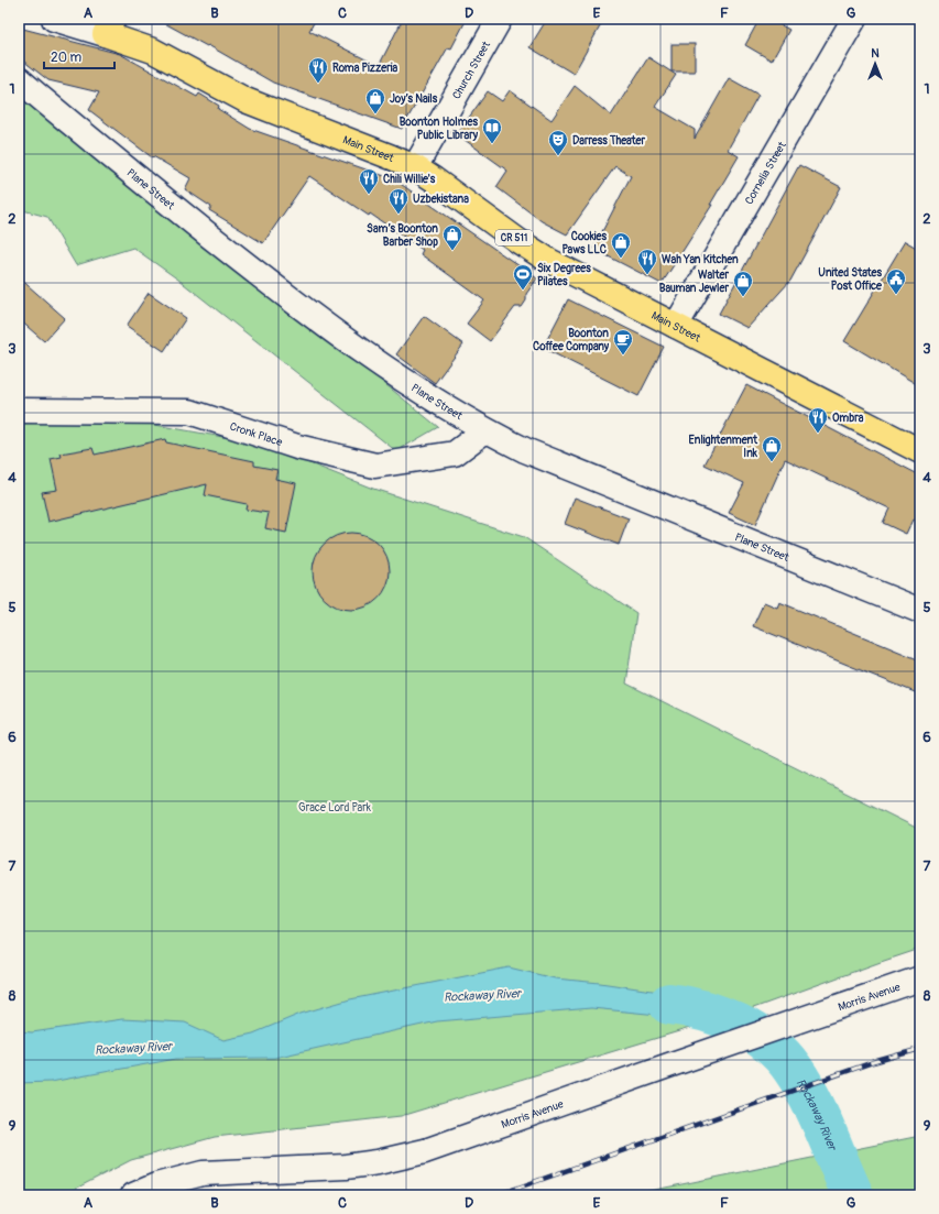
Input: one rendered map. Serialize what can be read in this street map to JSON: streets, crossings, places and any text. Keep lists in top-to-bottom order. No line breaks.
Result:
{"streets":{"main road":["Main Street","CR 511"],"street":["Church Street","Cornelia Street","Plane Street","Cronk Place","Morris Avenue"]},"crossings":[["Church Street","Main Street"],["Main Street","Cornelia Street"],["Plane Street","Cronk Place"]],"water":["Rockaway River"],"parks":["Grace Lord Park"],"places":{"restaurant":["Roma Pizzeria","Chili Willie's","Uzbekistana","Wah Yan Kitchen","Ombra"],"shop":["Joy’s Nails","Sam’s Boonton Barber Shop","Cookies Paws LLC","Walter Bauman Jewler","Enlightenment Ink"],"library":["Boonton Holmes Public Library"],"theatre":["Darress Theater"],"sports":["Six Degrees Pilates"],"public building":["United States Post Office"],"cafe":["Boonton Coffee Company"]},"scale_bar":"20 m","north":"top","grid":{"columns":["A","B","C","D","E","F","G"],"rows":["1","2","3","4","5","6","7","8","9"]}}
